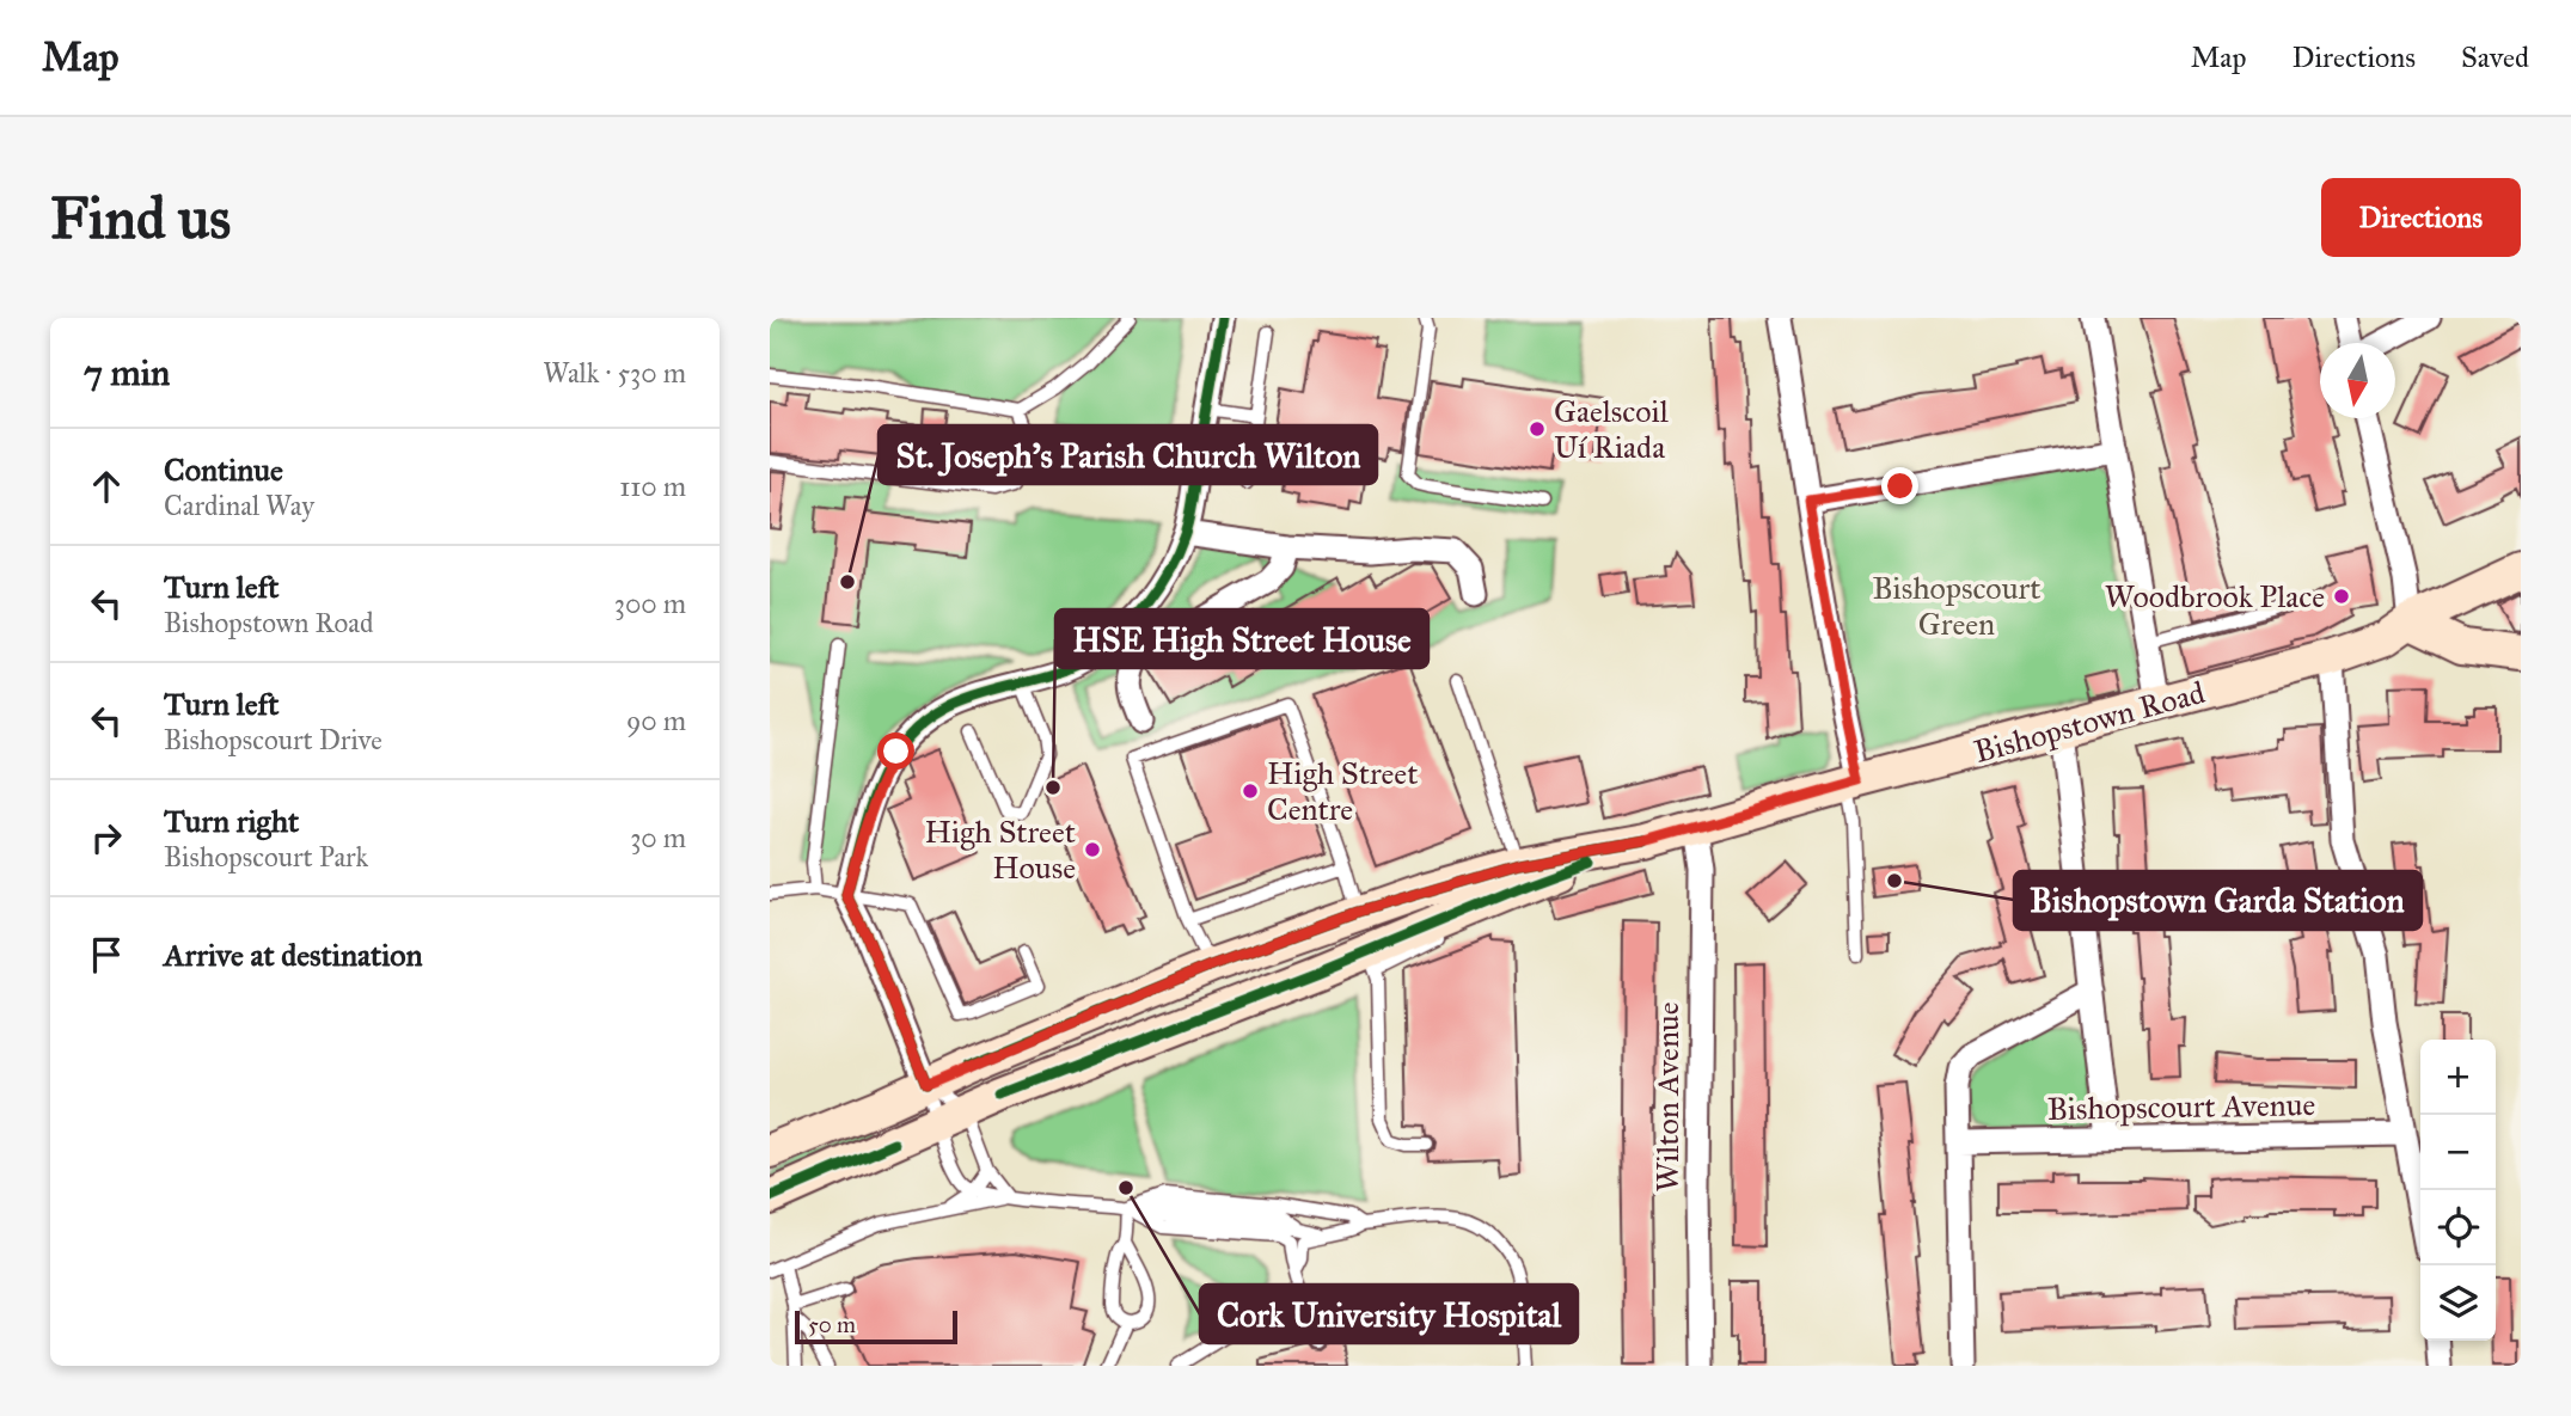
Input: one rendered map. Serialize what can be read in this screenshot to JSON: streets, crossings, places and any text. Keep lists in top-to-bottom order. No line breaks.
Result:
{"streets":{"main road":["Bishopstown Road"],"street":["Wilton Avenue","Bishopscourt Avenue"]},"crossings":[["Bishopstown Road","Wilton Avenue"]],"parks":["Bishopscourt Green"],"places":["Gaelscoil Uí Riada","St. Joseph's Parish Church Wilton","Woodbrook Place","HSE High Street House","High Street Centre","High Street House","Bishopstown Garda Station","Cork University Hospital"],"scale_bar":"50 m","north":"bottom","page":{"header":"Map","nav":["Map","Directions","Saved"],"buttons":"Directions","title":"Find us","heading":["7 min","Walk · 530 m"],"list":[["Continue","Cardinal Way","110 m"],["Turn left","Bishopstown Road","300 m"],["Turn left","Bishopscourt Drive","90 m"],["Turn right","Bishopscourt Park","30 m"],"Arrive at destination"],"map_buttons":["+","−"],"scale":"50 m"}}
